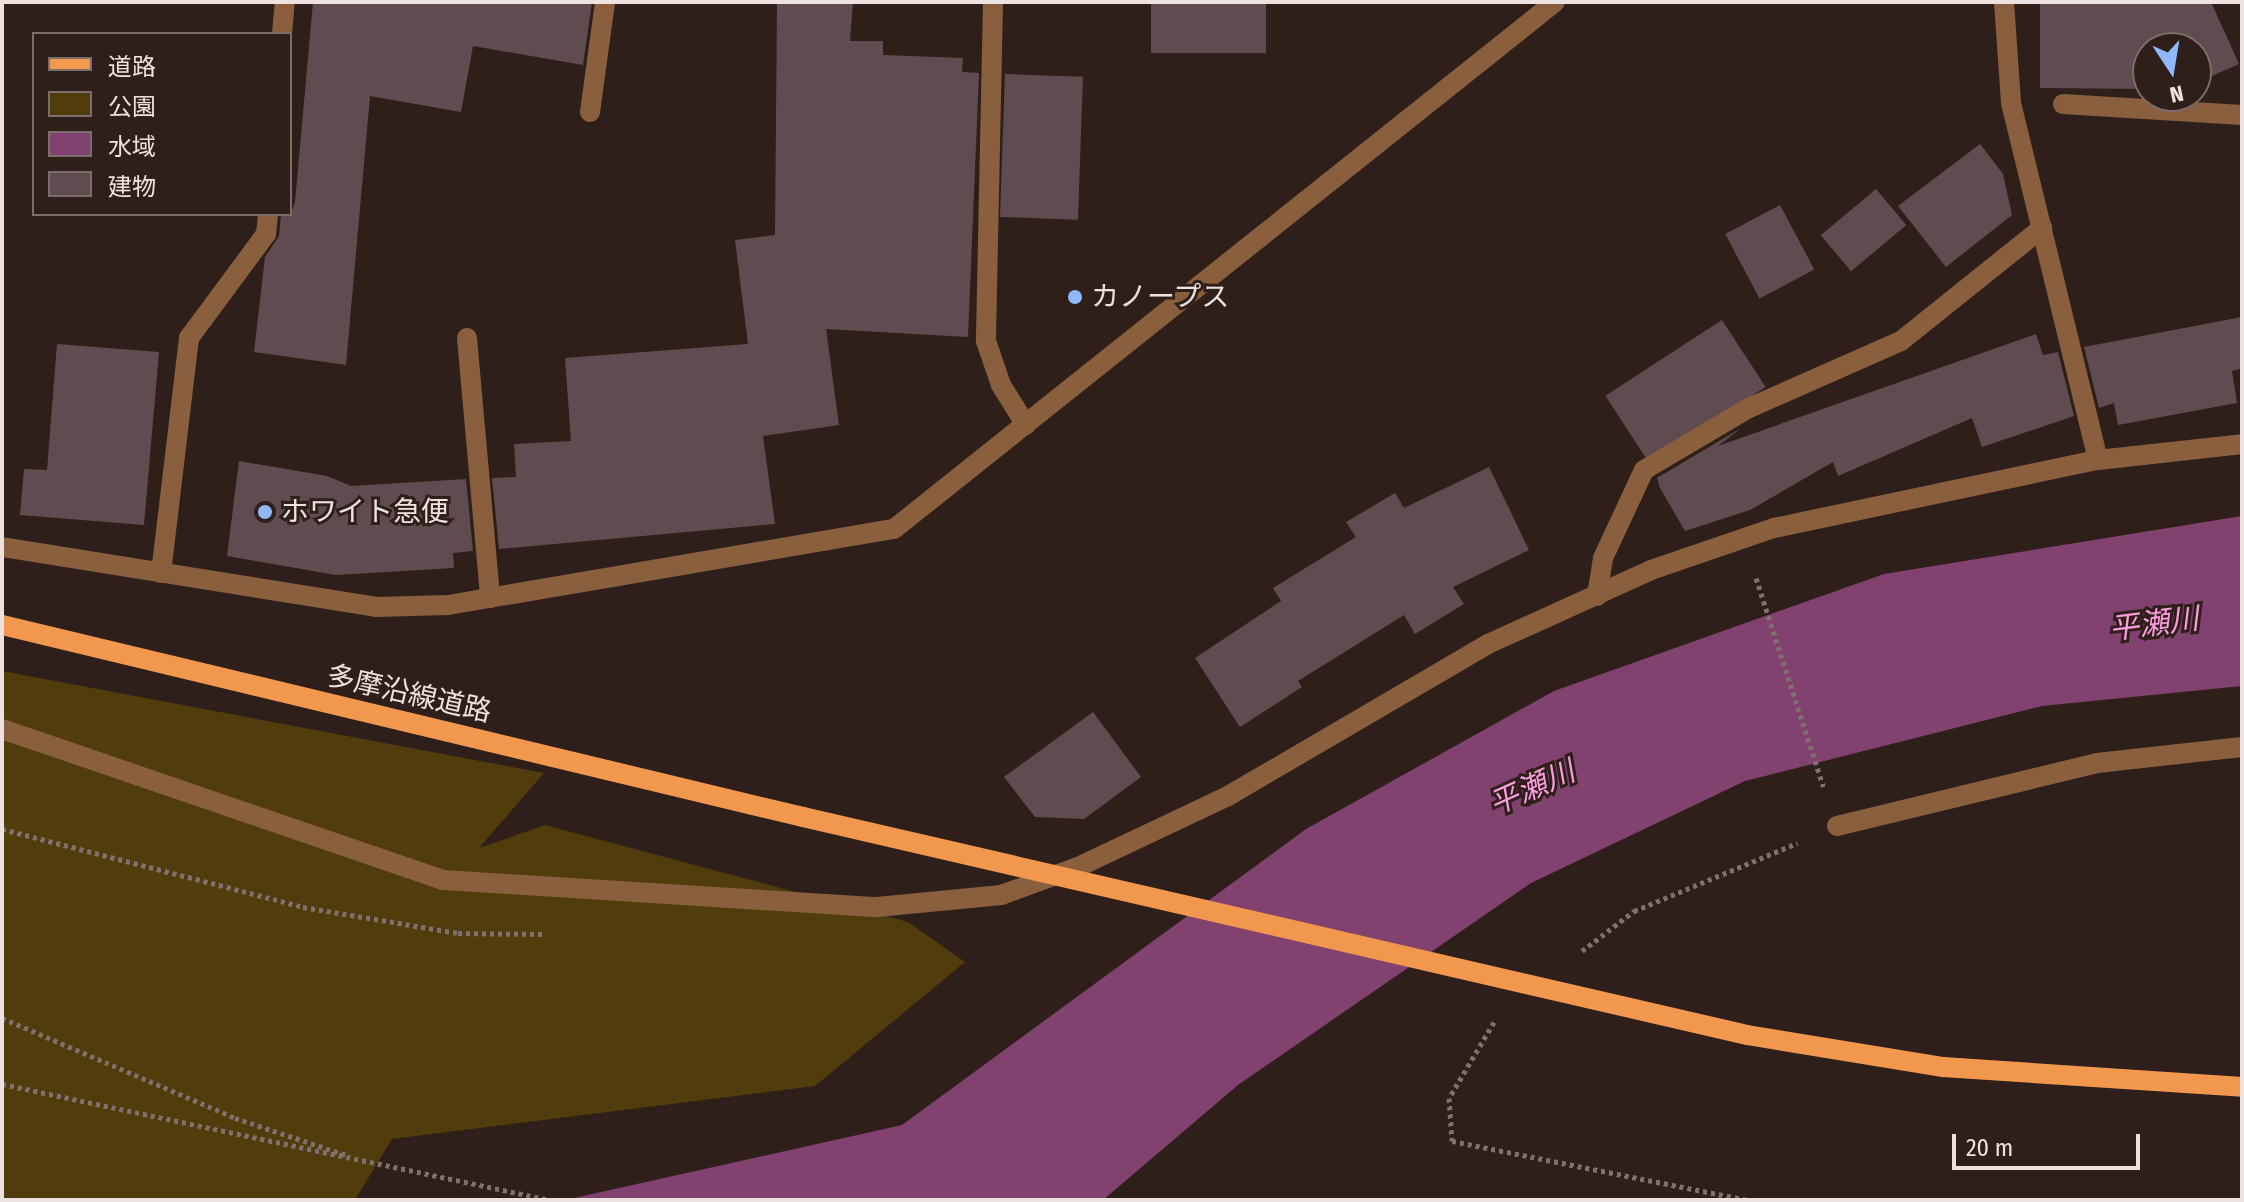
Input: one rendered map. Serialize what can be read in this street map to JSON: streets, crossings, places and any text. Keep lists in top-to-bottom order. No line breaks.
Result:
{"streets":{"main road":["多摩沿線道路"]},"water":["平瀬川"],"places":["カノープス","ホワイト急便"],"legend":["道路","公園","水域","建物"],"scale_bar":"20 m","north":"bottom"}
